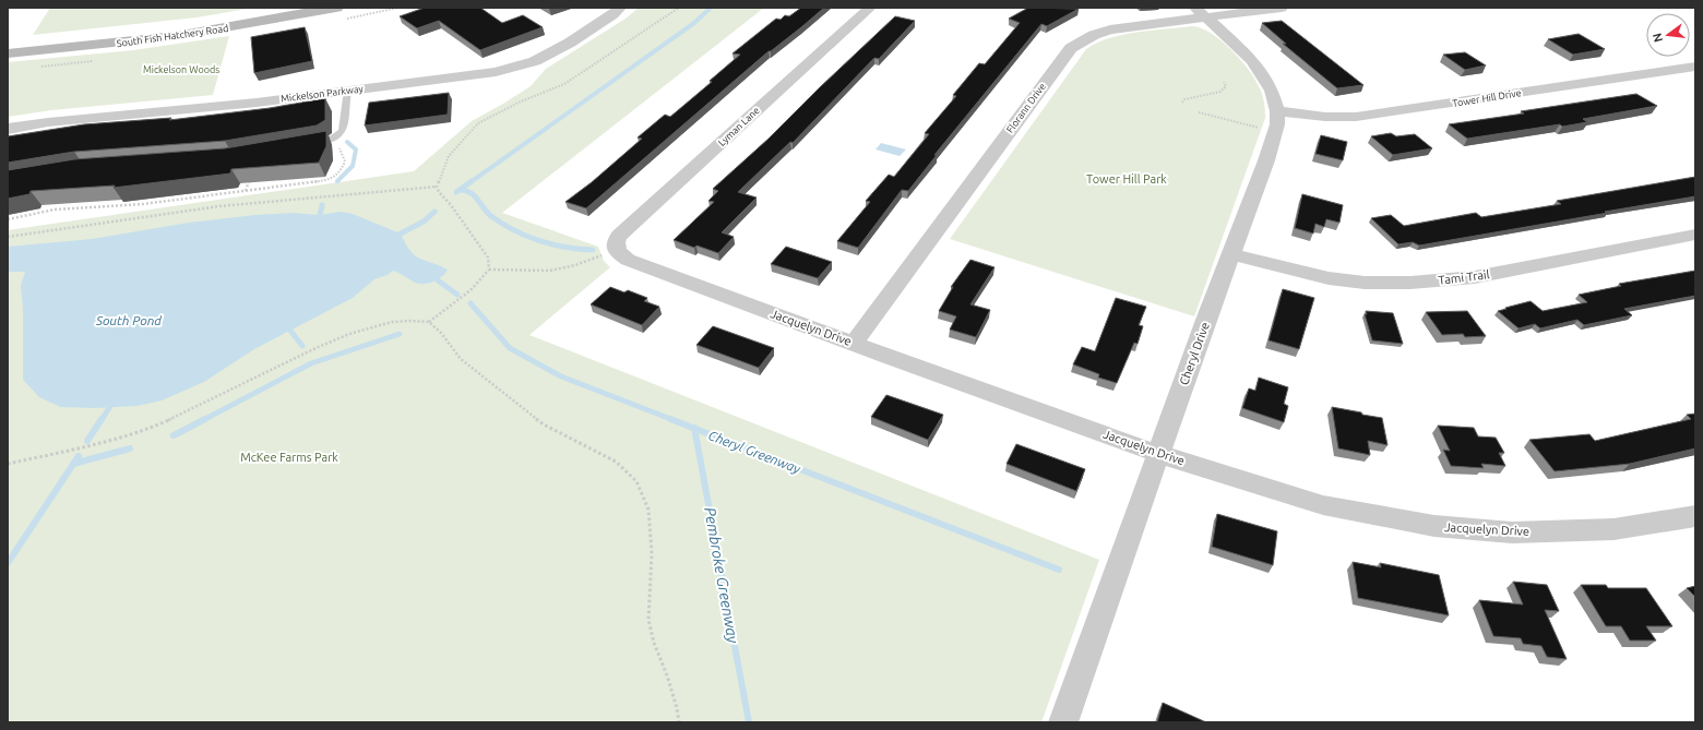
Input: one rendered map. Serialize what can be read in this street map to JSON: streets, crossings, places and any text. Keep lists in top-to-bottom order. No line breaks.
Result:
{"streets":{"main road":["South Fish Hatchery Road"],"street":["Mickelson Parkway","Tower Hill Drive","Florann Drive","Lyman Lane","Tami Trail","Jacquelyn Drive","Cheryl Drive"]},"crossings":[["Tower Hill Drive","Cheryl Drive"],["Florann Drive","Jacquelyn Drive"],["Lyman Lane","Jacquelyn Drive"],["Tami Trail","Cheryl Drive"],["Jacquelyn Drive","Cheryl Drive"]],"water":["South Pond","Cheryl Greenway","Pembroke Greenway"],"parks":["Mickelson Woods","Tower Hill Park","McKee Farms Park"],"north":"left"}
